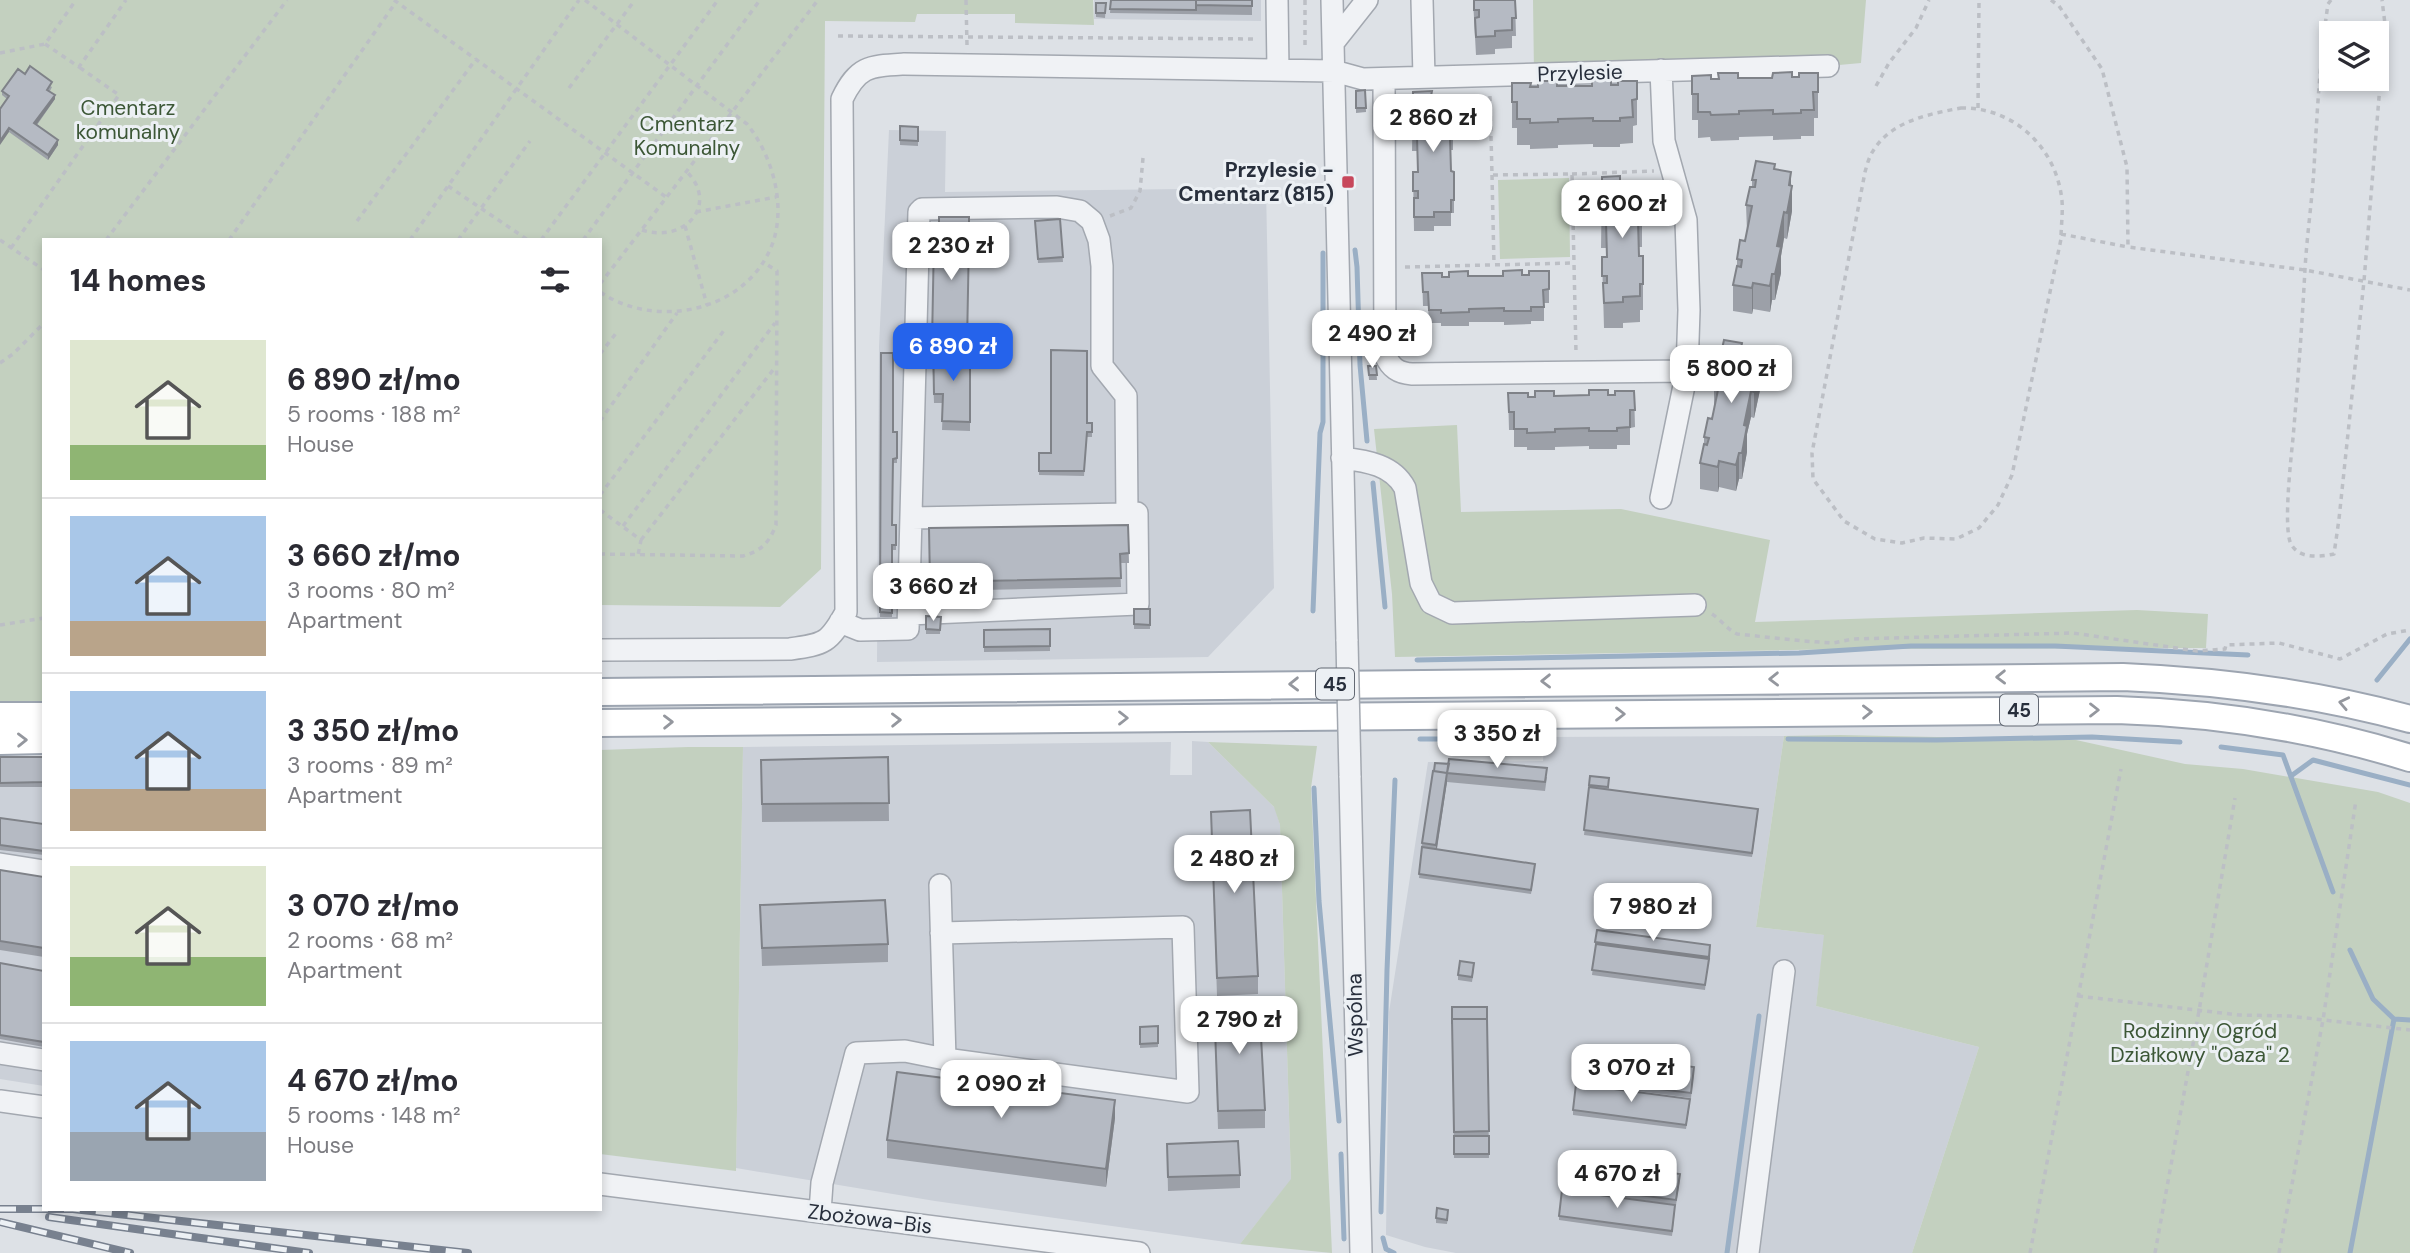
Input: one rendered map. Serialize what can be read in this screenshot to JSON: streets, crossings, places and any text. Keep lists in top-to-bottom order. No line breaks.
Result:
{"streets":{"main road":["45"],"street":["Przylesie","Wspólna","Zbożowa-Bis"]},"crossings":[["Przylesie","Wspólna"]],"parks":["Cmentarz komunalny","Cmentarz Komunalny","Rodzinny Ogród Działkowy \"Oaza\" 2"],"places":{"transit":["Przylesie - Cmentarz (815)"]},"page":{"price":["2 860 zł","2 600 zł","2 230 zł","2 490 zł","6 890 zł","5 800 zł","3 660 zł","3 350 zł","2 480 zł","7 980 zł","2 790 zł","3 070 zł","2 090 zł","4 670 zł"],"heading":"14 homes","list":[{"name":"6 890 zł/mo","note":"5 rooms · 188 m² · House"},{"name":"3 660 zł/mo","note":"3 rooms · 80 m² · Apartment"},{"name":"3 350 zł/mo","note":"3 rooms · 89 m² · Apartment"},{"name":"3 070 zł/mo","note":"2 rooms · 68 m² · Apartment"},{"name":"4 670 zł/mo","note":"5 rooms · 148 m² · House"}]}}
